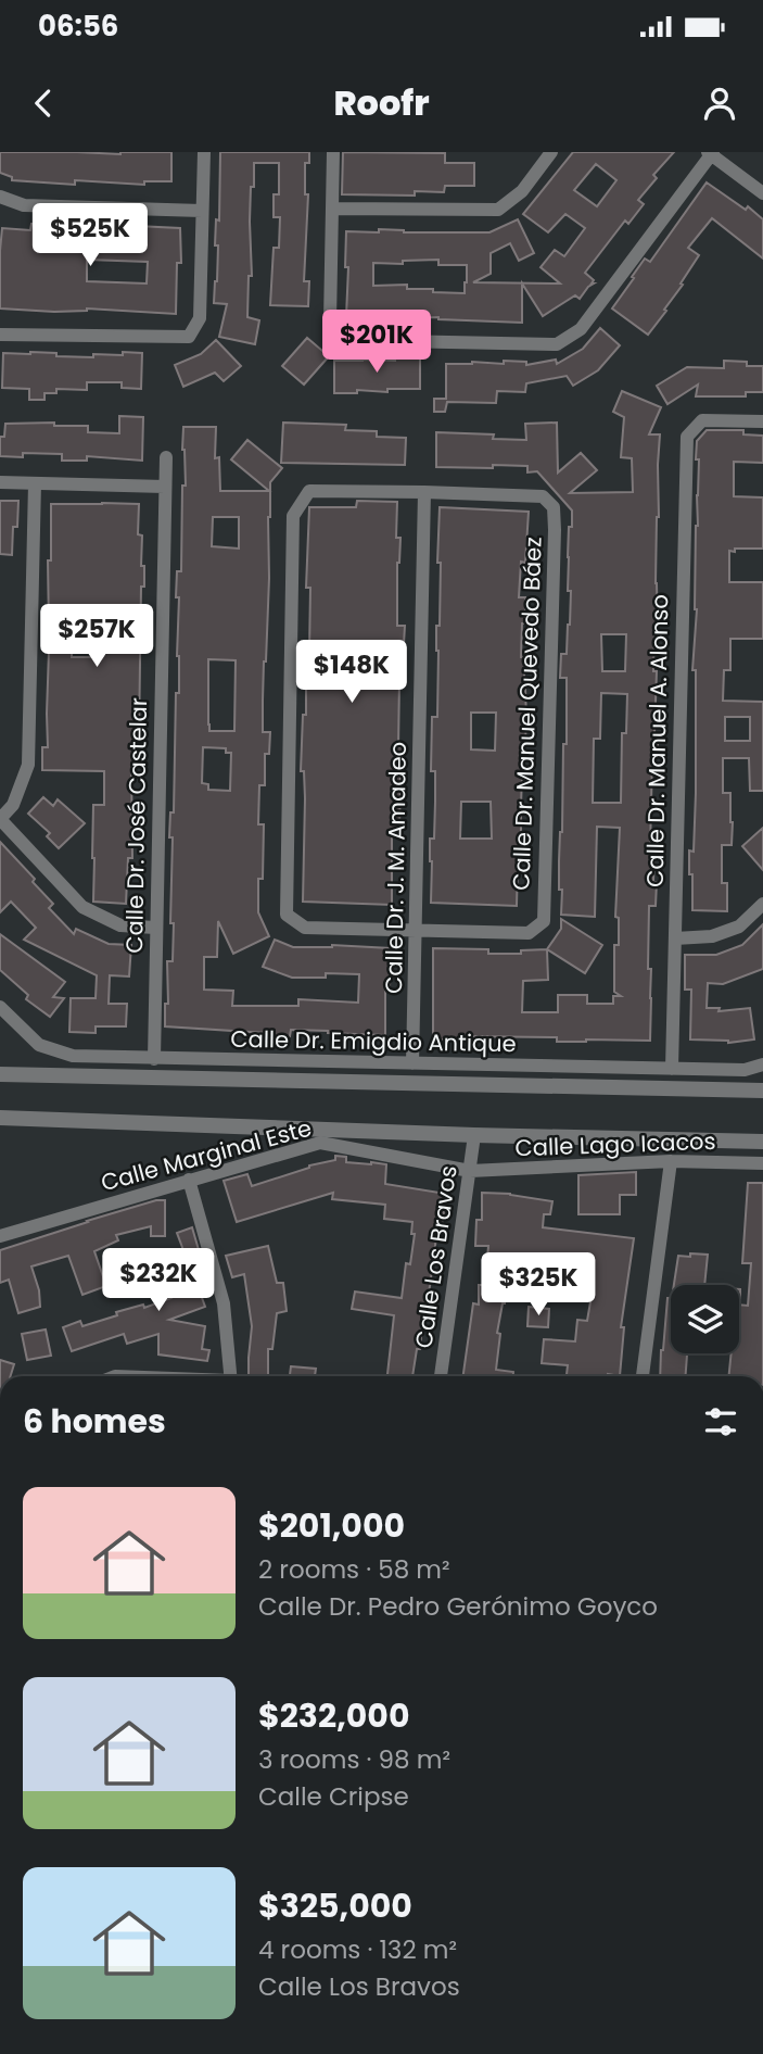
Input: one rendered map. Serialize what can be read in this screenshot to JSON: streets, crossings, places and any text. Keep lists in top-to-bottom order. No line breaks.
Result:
{"streets":{"street":["Calle Dr. Manuel Quevedo Báez","Calle Dr. Manuel A. Alonso","Calle Dr. José Castelar","Calle Dr. J. M. Amadeo","Calle Dr. Emigdio Antique","Calle Lago Icacos","Calle Marginal Este","Calle Los Bravos"]},"crossings":[["Calle Dr. Manuel Quevedo Báez","Calle Dr. J. M. Amadeo"],["Calle Dr. Manuel A. Alonso","Calle Dr. Emigdio Antique"],["Calle Dr. José Castelar","Calle Dr. Emigdio Antique"],["Calle Dr. J. M. Amadeo","Calle Dr. Emigdio Antique"],["Calle Lago Icacos","Calle Marginal Este"],["Calle Lago Icacos","Calle Los Bravos"],["Calle Marginal Este","Calle Los Bravos"]],"page":{"status":"06:56","header":"Roofr","price":["$525K","$201K","$257K","$148K","$232K","$325K"],"heading":"6 homes","list":[{"name":"$201,000","note":"2 rooms · 58 m² · Calle Dr. Pedro Gerónimo Goyco"},{"name":"$232,000","note":"3 rooms · 98 m² · Calle Cripse"},{"name":"$325,000","note":"4 rooms · 132 m² · Calle Los Bravos"}]}}
